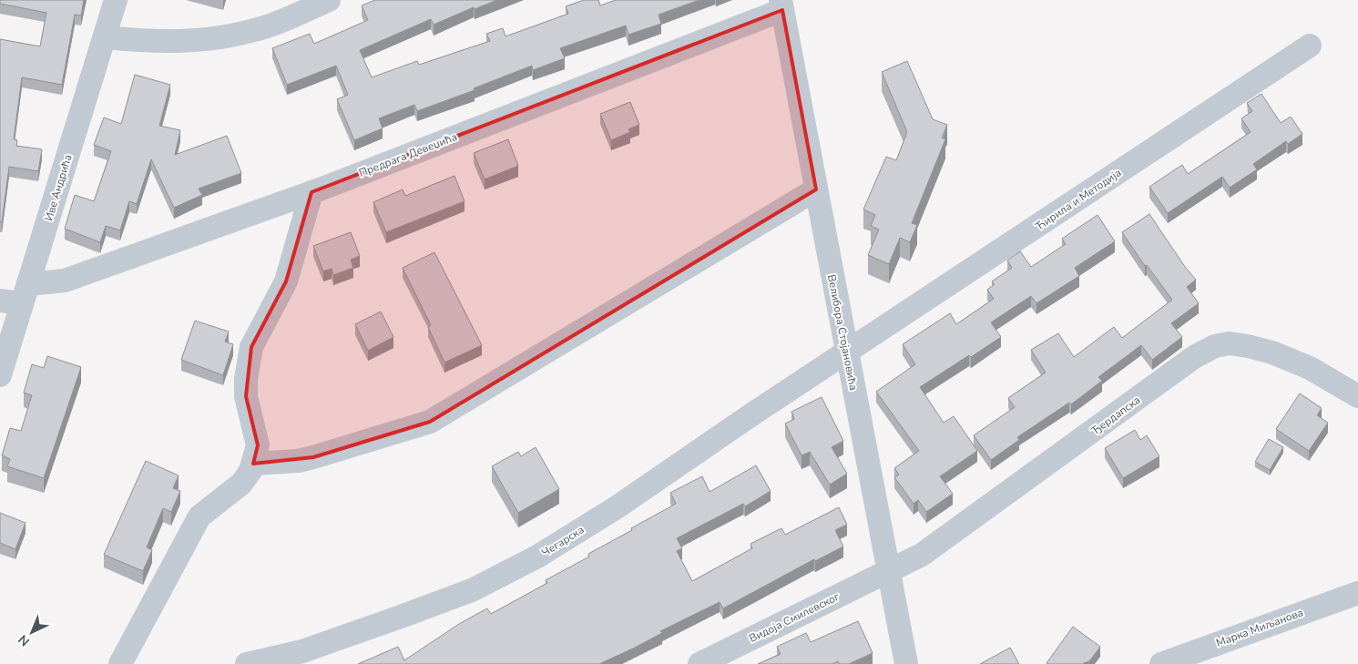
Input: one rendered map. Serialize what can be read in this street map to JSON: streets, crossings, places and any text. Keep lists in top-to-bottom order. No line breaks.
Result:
{"streets":{"street":["Предрага Девеџића","Иве Андрића","Ћирила и Методија","Велибора Стојановића","Ђердапска","Чегарска","Видоја Смилевског","Марка Миљанова"]},"crossings":[["Предрага Девеџића","Иве Андрића"],["Предрага Девеџића","Велибора Стојановића"],["Ћирила и Методија","Велибора Стојановића"],["Ћирила и Методија","Чегарска"],["Велибора Стојановића","Ђердапска"],["Велибора Стојановића","Чегарска"],["Велибора Стојановића","Видоја Смилевског"],["Ђердапска","Видоја Смилевског"]],"north":"bottom left"}
